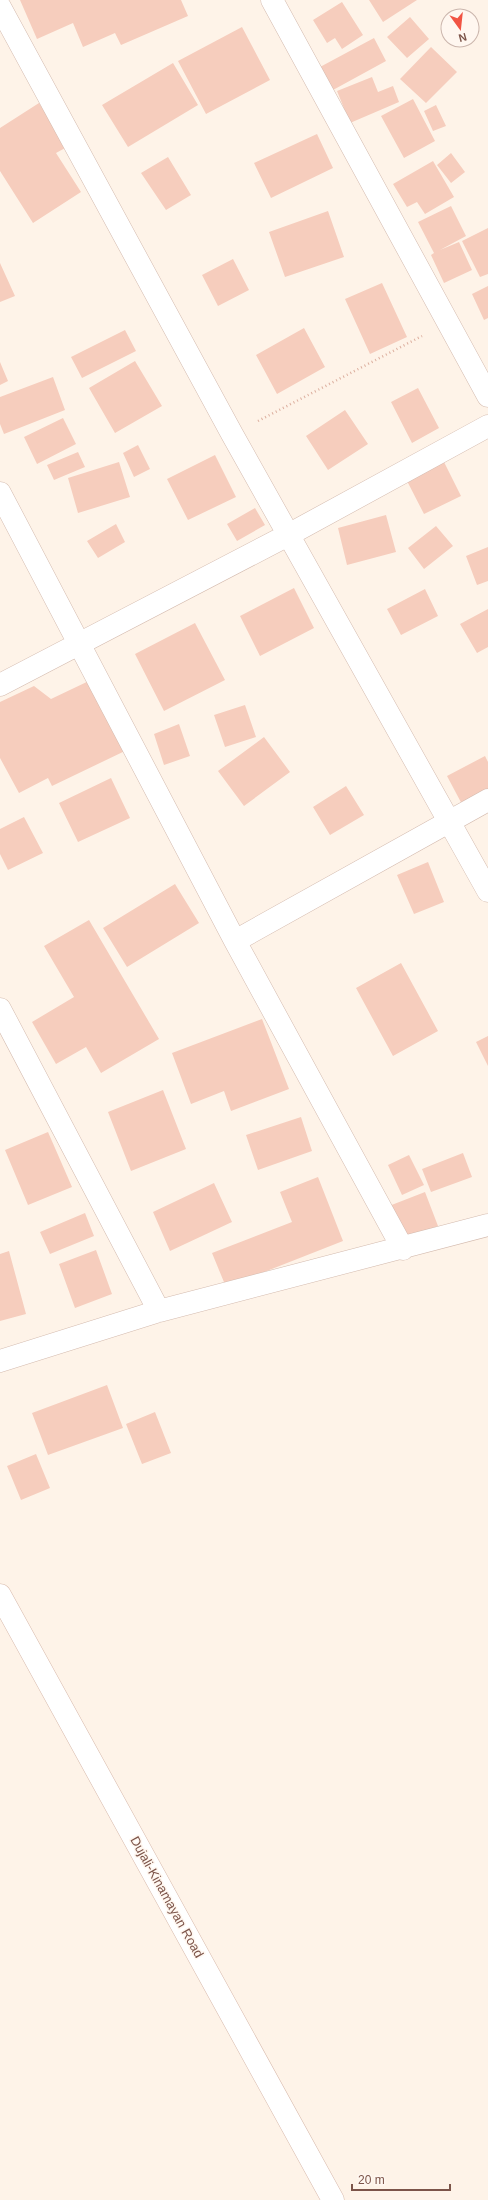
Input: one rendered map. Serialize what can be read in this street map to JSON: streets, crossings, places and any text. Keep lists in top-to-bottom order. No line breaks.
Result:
{"streets":{"street":["Dujali-Kinamayan Road"]},"scale_bar":"20 m","north":"bottom"}
